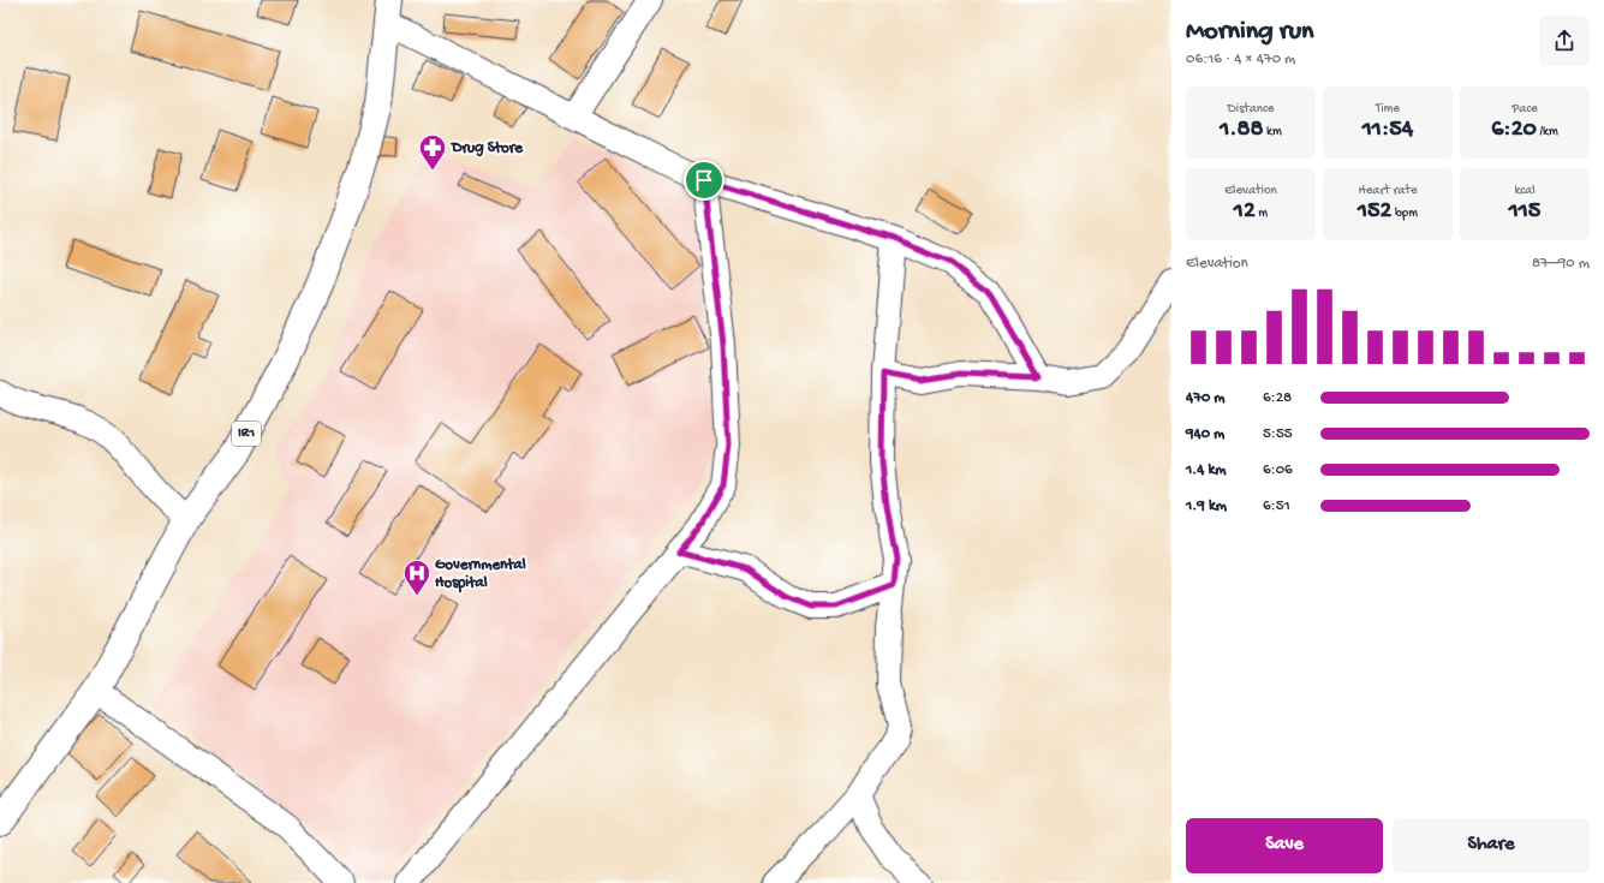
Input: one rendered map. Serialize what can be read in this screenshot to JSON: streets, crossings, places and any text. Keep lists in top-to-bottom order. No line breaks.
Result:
{"streets":{"main road":["IR1"]},"places":{"pharmacy":["Drug Store"],"hospital":["Governmental Hospital"]},"page":{"heading":["Morning run","06:16 · 4 × 470 m"],"stats":[["Distance","1.88 km"],["Time","11:54"],["Pace","6:20 /km"],["Elevation","12 m"],["Heart rate","152 bpm"],["kcal","115"]],"chart":["Elevation","87–90 m"],"list":[{"name":"470 m","note":"6:28"},{"name":"940 m","note":"5:55"},{"name":"1.4 km","note":"6:06"},{"name":"1.9 km","note":"6:51"}],"buttons":["Save","Share"]}}
